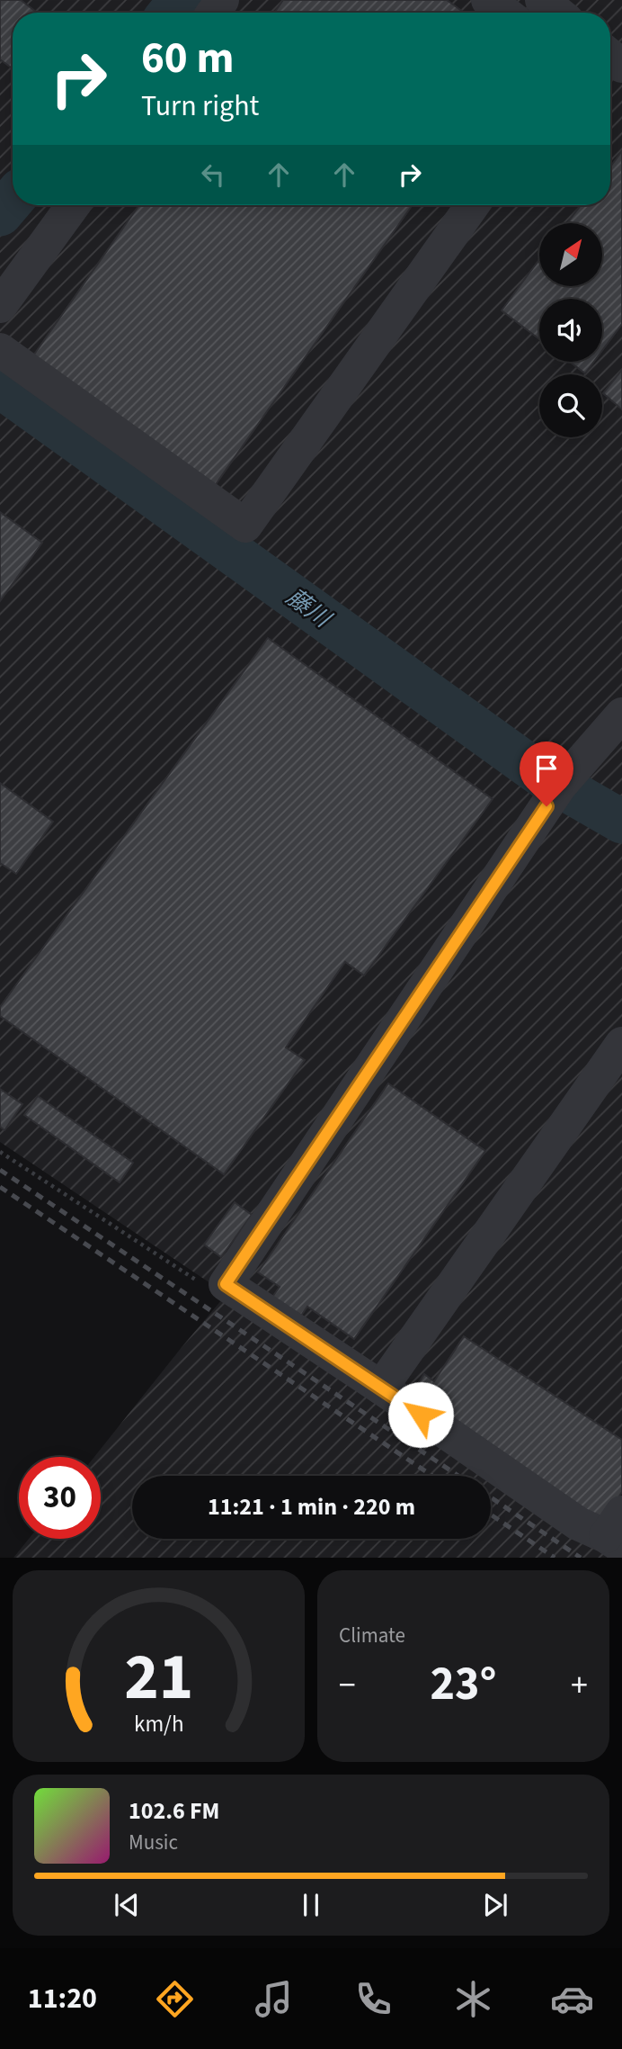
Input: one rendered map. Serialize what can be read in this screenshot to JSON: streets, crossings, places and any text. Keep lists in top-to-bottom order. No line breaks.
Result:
{"water":["藤川"],"north":"top right","page":{"turn":["60 m","Turn right"],"limit":"30","trip":"11:21 · 1 min · 220 m","tile":"Climate","heat":["−","23°","+"],"song":["102.6 FM","Music"],"tabs":"11:20","gauge":["21","km/h"]}}
